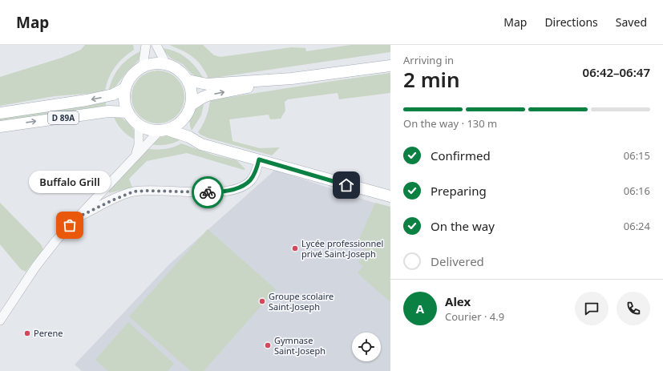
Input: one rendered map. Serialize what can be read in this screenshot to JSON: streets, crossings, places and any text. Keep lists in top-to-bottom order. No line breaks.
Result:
{"streets":{"main road":["D 89A"]},"places":["Buffalo Grill","Lycée professionnel privé Saint-Joseph","Groupe scolaire Saint-Joseph","Perene","Gymnase Saint-Joseph"],"page":{"header":"Map","nav":["Map","Directions","Saved"],"heading":["2 min","Arriving in","06:42–06:47"],"panel":["Alex","Courier · 4.9"],"bar":"On the way · 130 m","list":[["Confirmed","06:15"],["Preparing","06:16"],["On the way","06:24"],"Delivered"],"bubble":"Buffalo Grill","round":"A"}}
